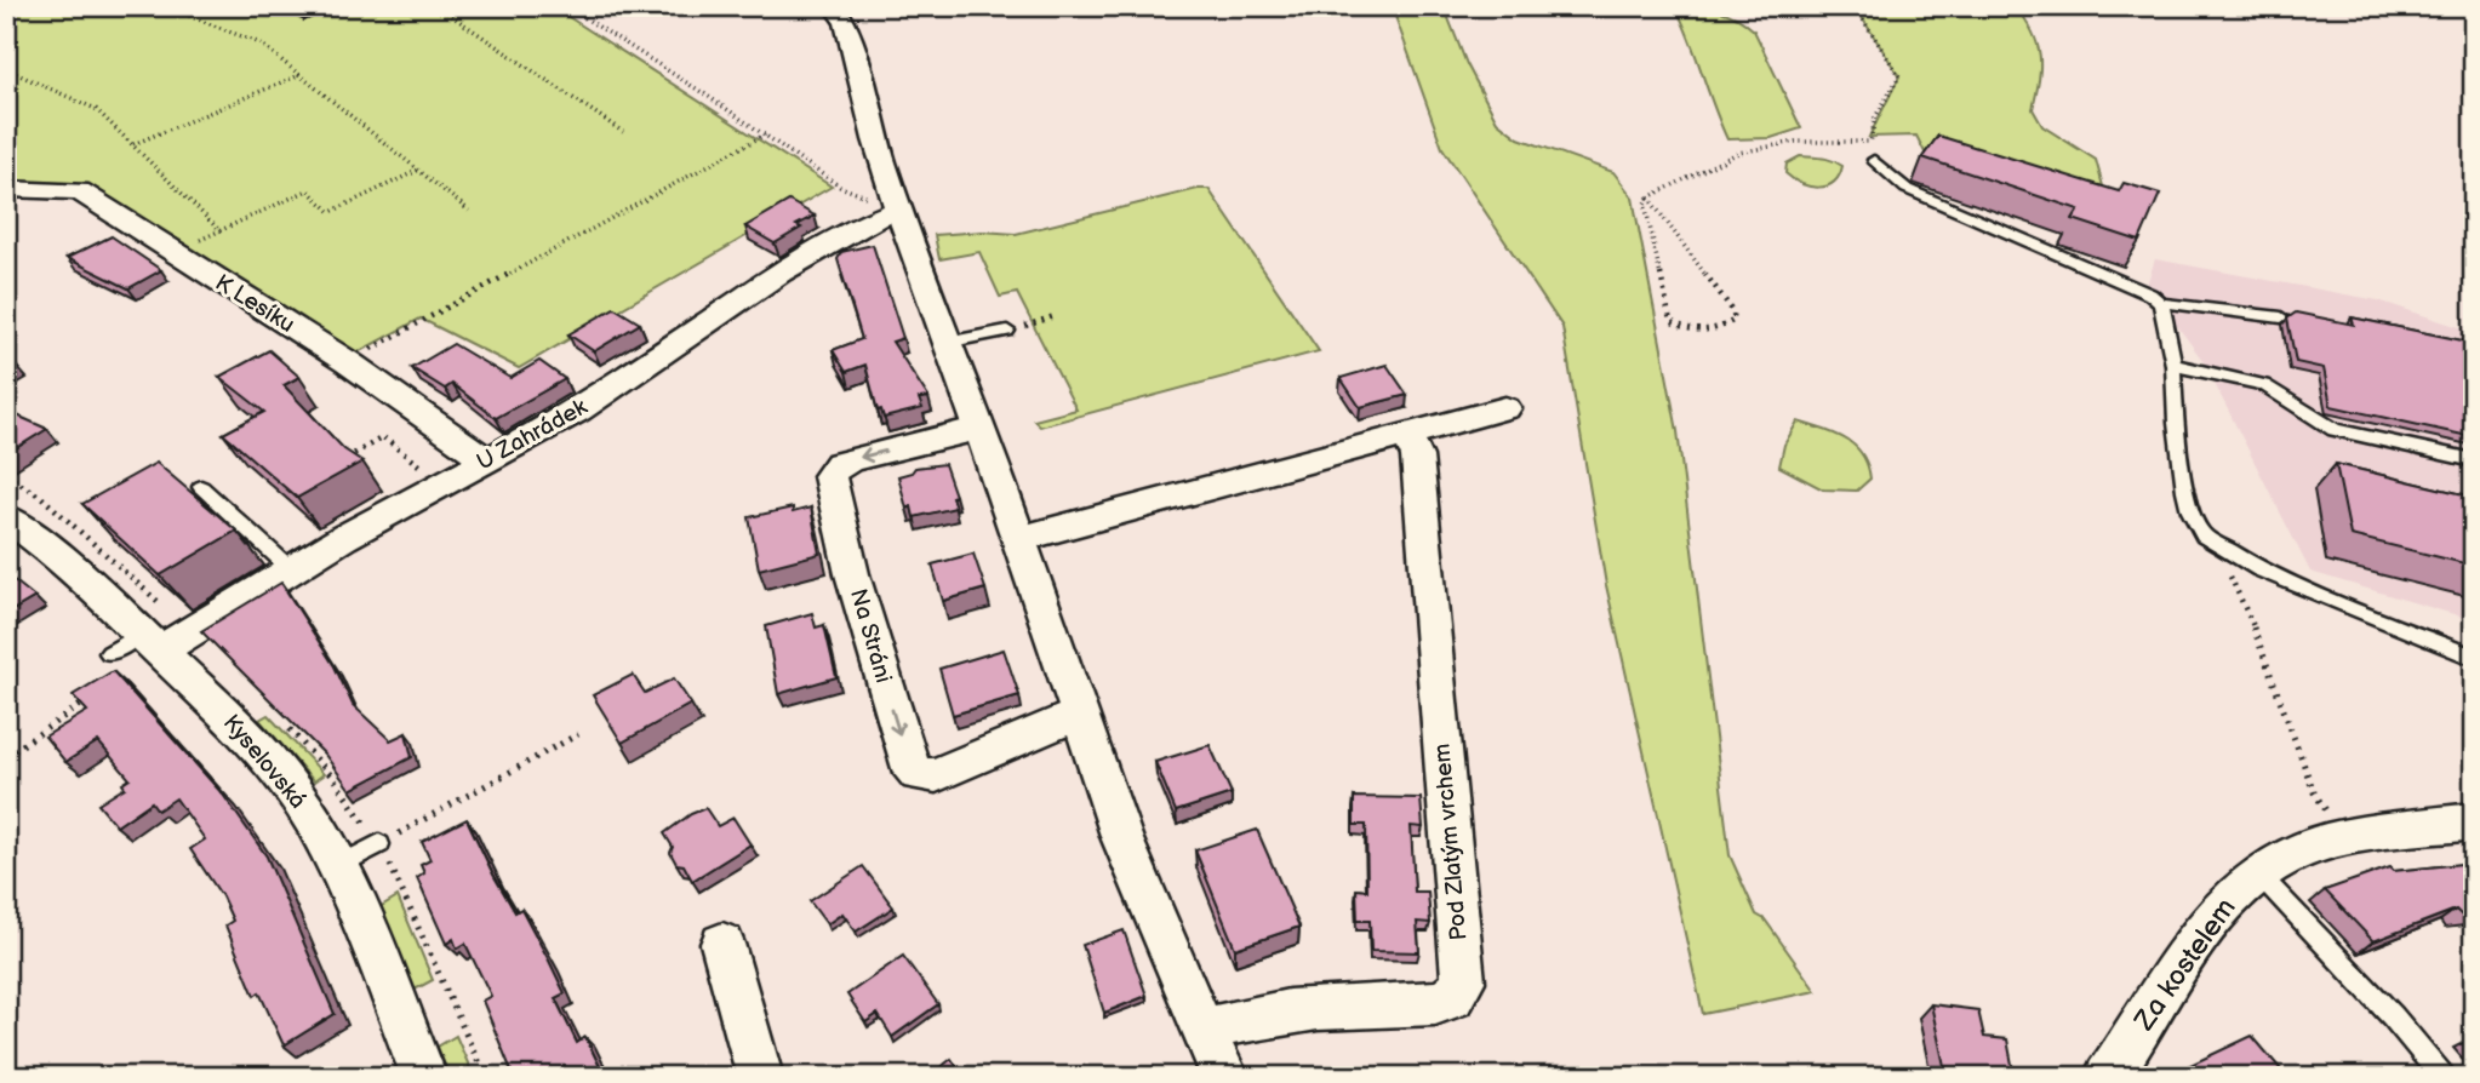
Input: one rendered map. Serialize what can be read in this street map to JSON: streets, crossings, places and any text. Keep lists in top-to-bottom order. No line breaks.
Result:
{"streets":{"street":["K Lesíku","U Zahrádek","Na Stráni","Kyselovská","Pod Zlatým vrchem","Za kostelem"]},"crossings":[["K Lesíku","U Zahrádek"],["U Zahrádek","Kyselovská"]]}
